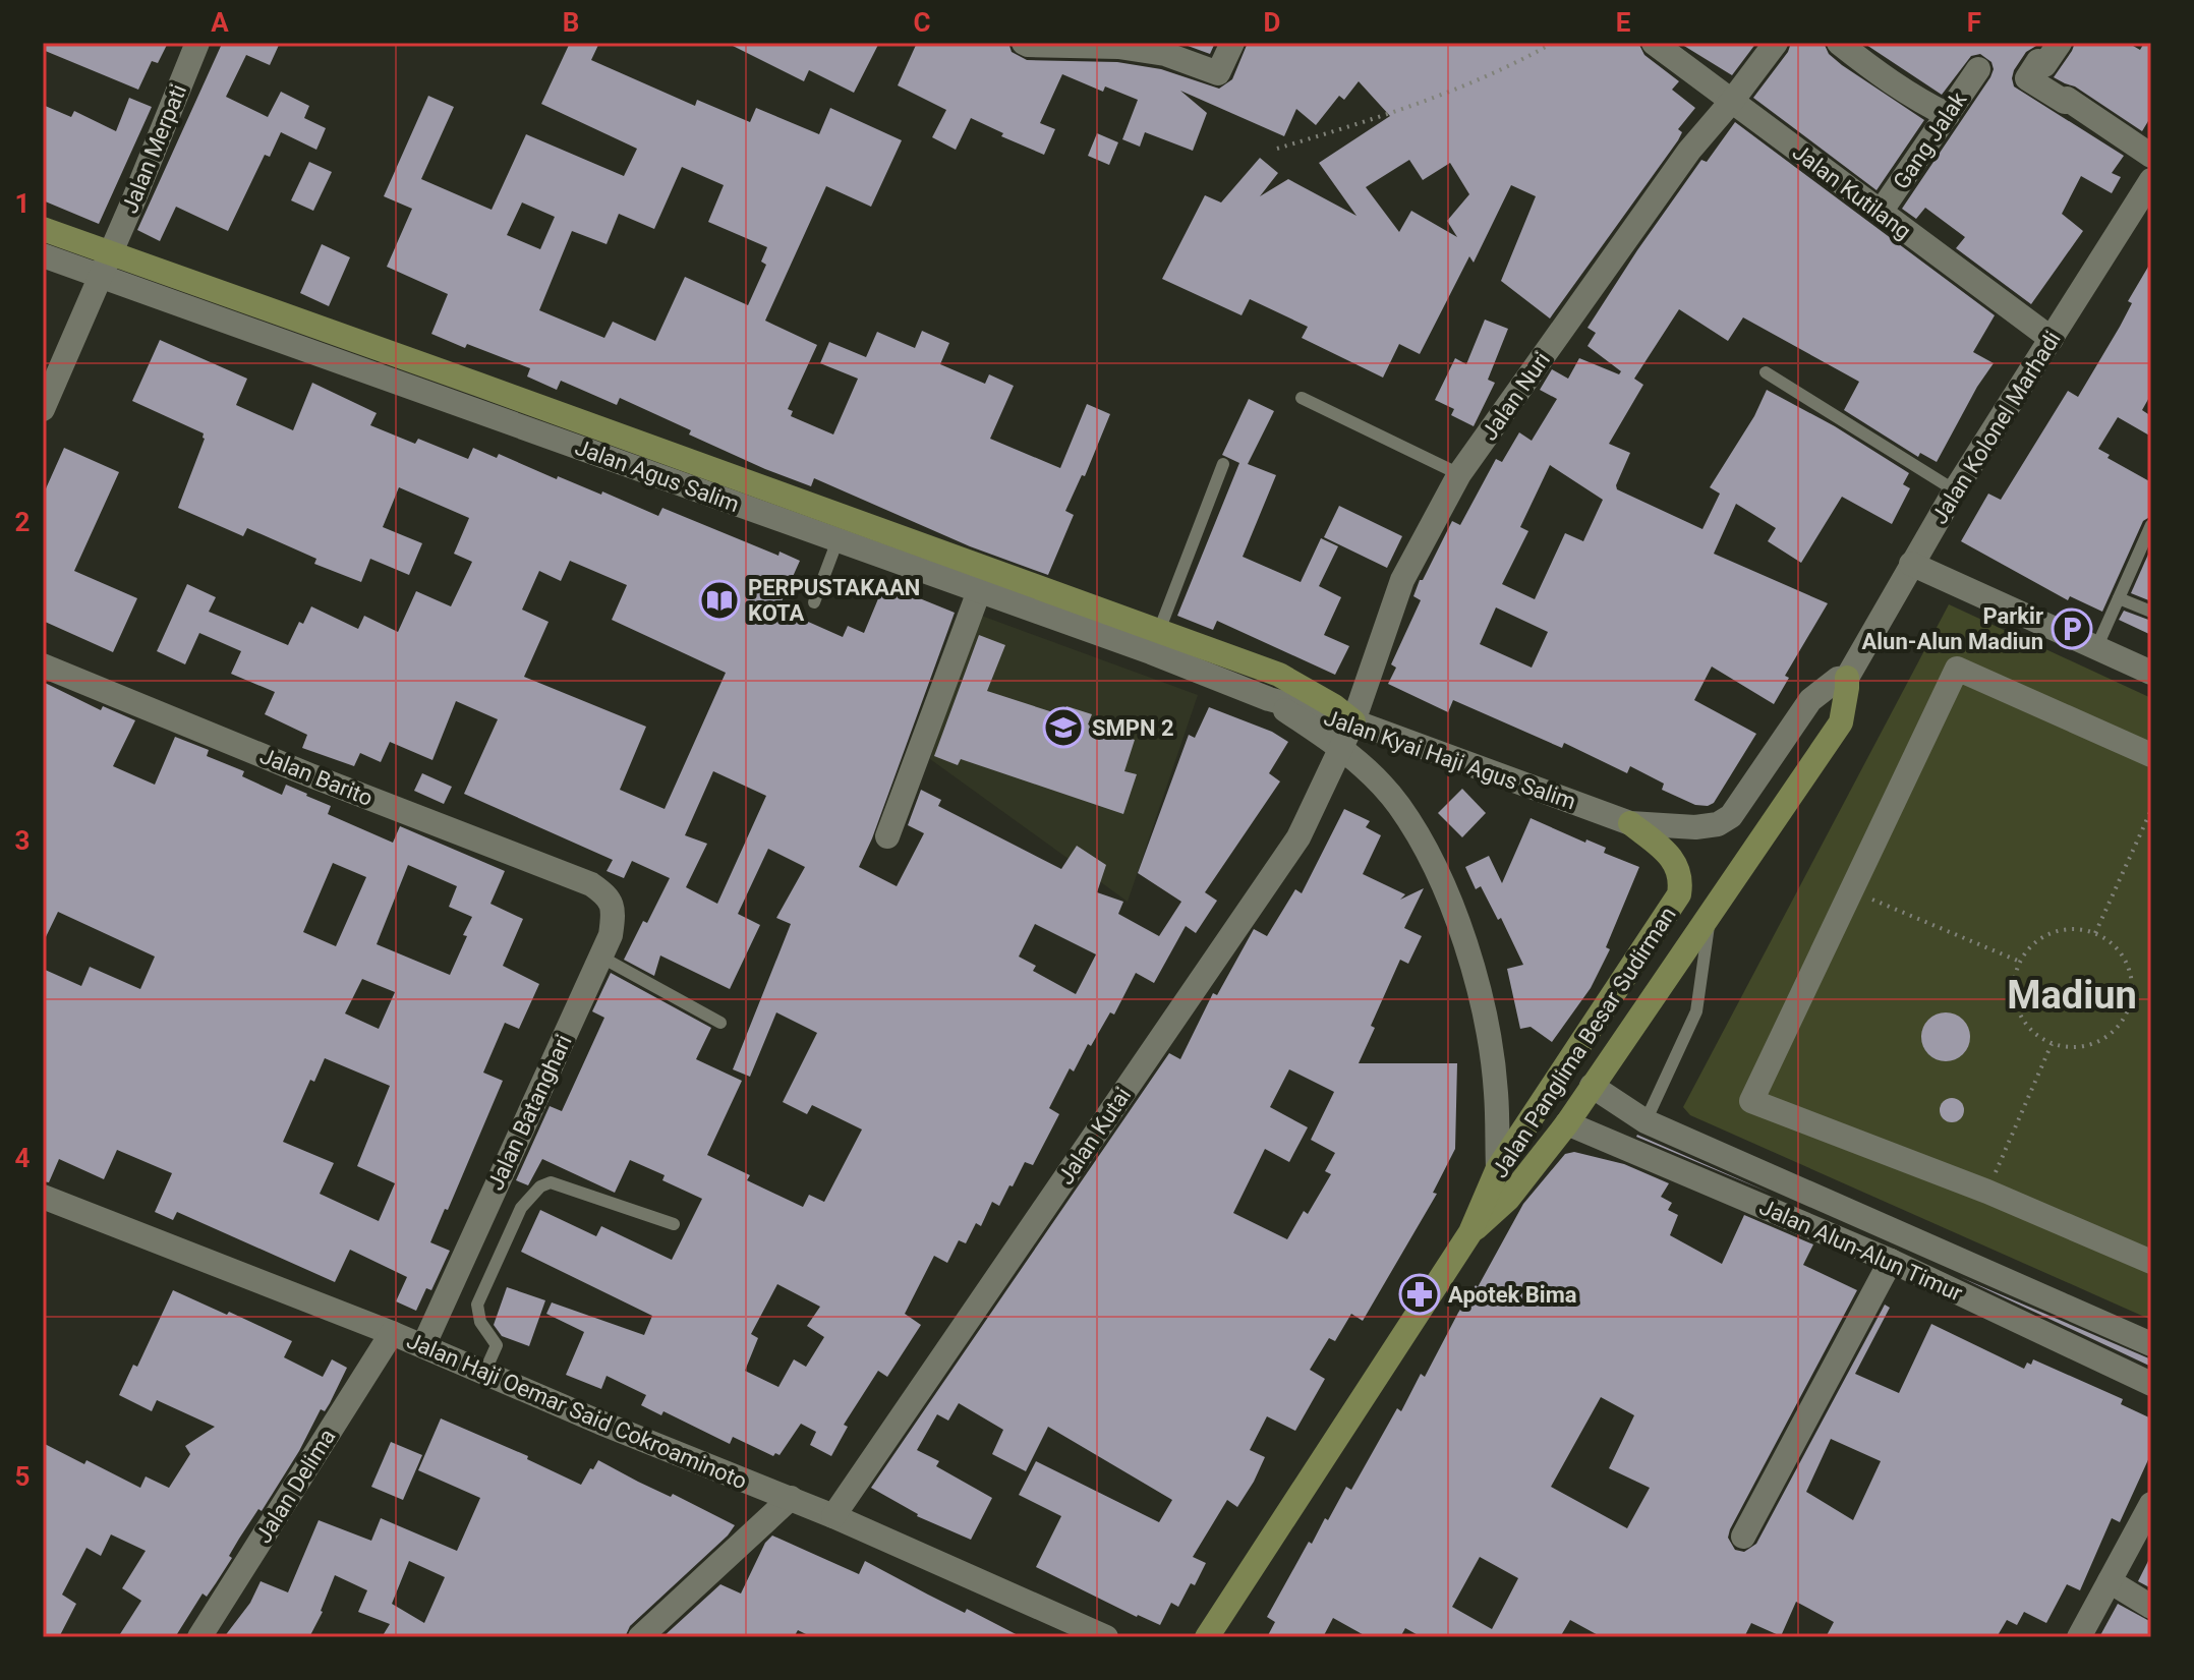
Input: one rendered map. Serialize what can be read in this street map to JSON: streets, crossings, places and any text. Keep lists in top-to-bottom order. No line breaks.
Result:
{"streets":{"main road":["Jalan Kolonel Marhadi","Jalan Panglima Besar Sudirman"],"street":["Gang Jalak","Jalan Merpati","Jalan Kutilang","Jalan Nuri","Jalan Agus Salim","Jalan Kyai Haji Agus Salim","Jalan Barito","Jalan Batanghari","Jalan Kutai","Jalan Alun-Alun Timur","Jalan Haji Oemar Said Cokroaminoto","Jalan Delima"]},"crossings":[["Gang Jalak","Jalan Kutilang"],["Jalan Kutilang","Jalan Nuri"],["Jalan Kutilang","Jalan Kolonel Marhadi"],["Jalan Nuri","Jalan Kyai Haji Agus Salim"],["Jalan Nuri","Jalan Kutai"],["Jalan Kolonel Marhadi","Jalan Kyai Haji Agus Salim"],["Jalan Kolonel Marhadi","Jalan Panglima Besar Sudirman"],["Jalan Agus Salim","Jalan Kyai Haji Agus Salim"],["Jalan Kyai Haji Agus Salim","Jalan Panglima Besar Sudirman"],["Jalan Kyai Haji Agus Salim","Jalan Kutai"],["Jalan Barito","Jalan Batanghari"],["Jalan Panglima Besar Sudirman","Jalan Alun-Alun Timur"],["Jalan Batanghari","Jalan Haji Oemar Said Cokroaminoto"],["Jalan Kutai","Jalan Haji Oemar Said Cokroaminoto"],["Jalan Haji Oemar Said Cokroaminoto","Jalan Delima"]],"districts":["Madiun"],"places":{"library":["PERPUSTAKAAN KOTA"],"parking":["Parkir Alun-Alun Madiun"],"school or university":["SMPN 2"],"pharmacy":["Apotek Bima"]},"grid":{"columns":["A","B","C","D","E","F"],"rows":["1","2","3","4","5"]}}
